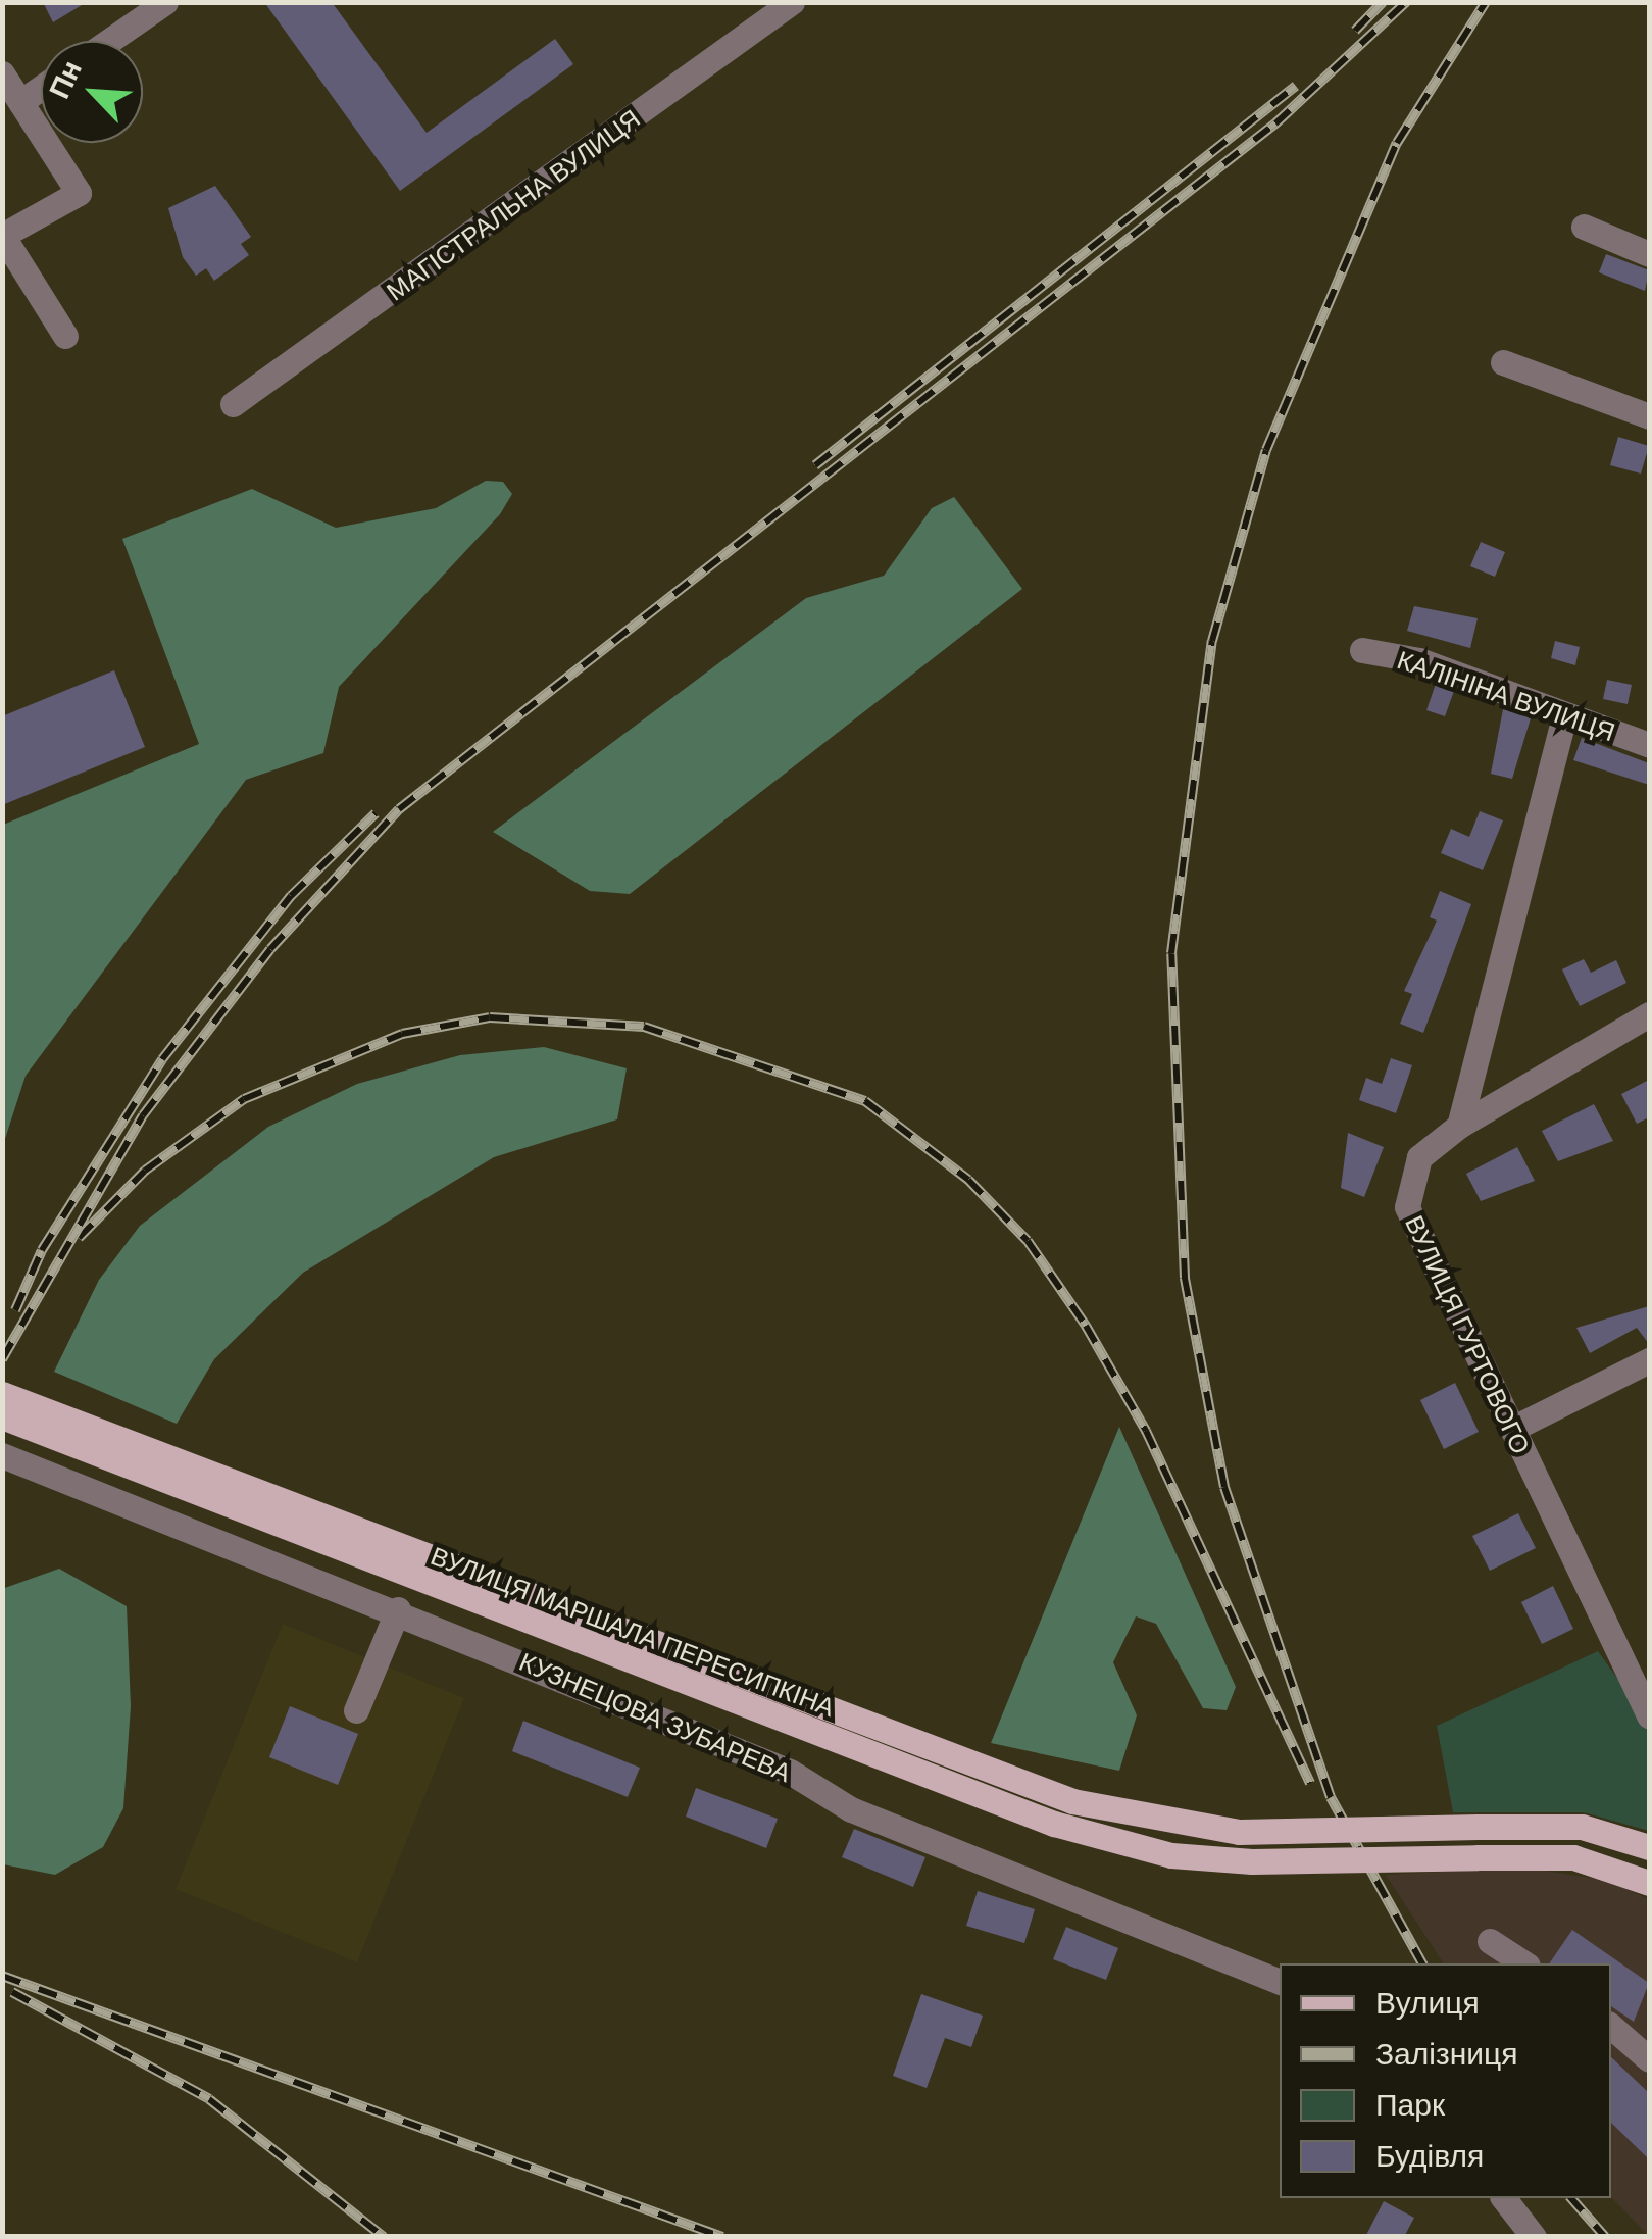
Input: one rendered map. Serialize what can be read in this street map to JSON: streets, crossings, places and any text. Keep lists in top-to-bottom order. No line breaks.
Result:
{"streets":{"main road":["ВУЛИЦЯ МАРШАЛА ПЕРЕСИПКІНА"],"street":["МАГІСТРАЛЬНА ВУЛИЦЯ","КАЛІНІНА ВУЛИЦЯ","ВУЛИЦЯ ГУРТОВОГО","КУЗНЕЦОВА ЗУБАРЕВА"]},"legend":["Вулиця","Залізниця","Парк","Будівля"],"north":"top left"}
